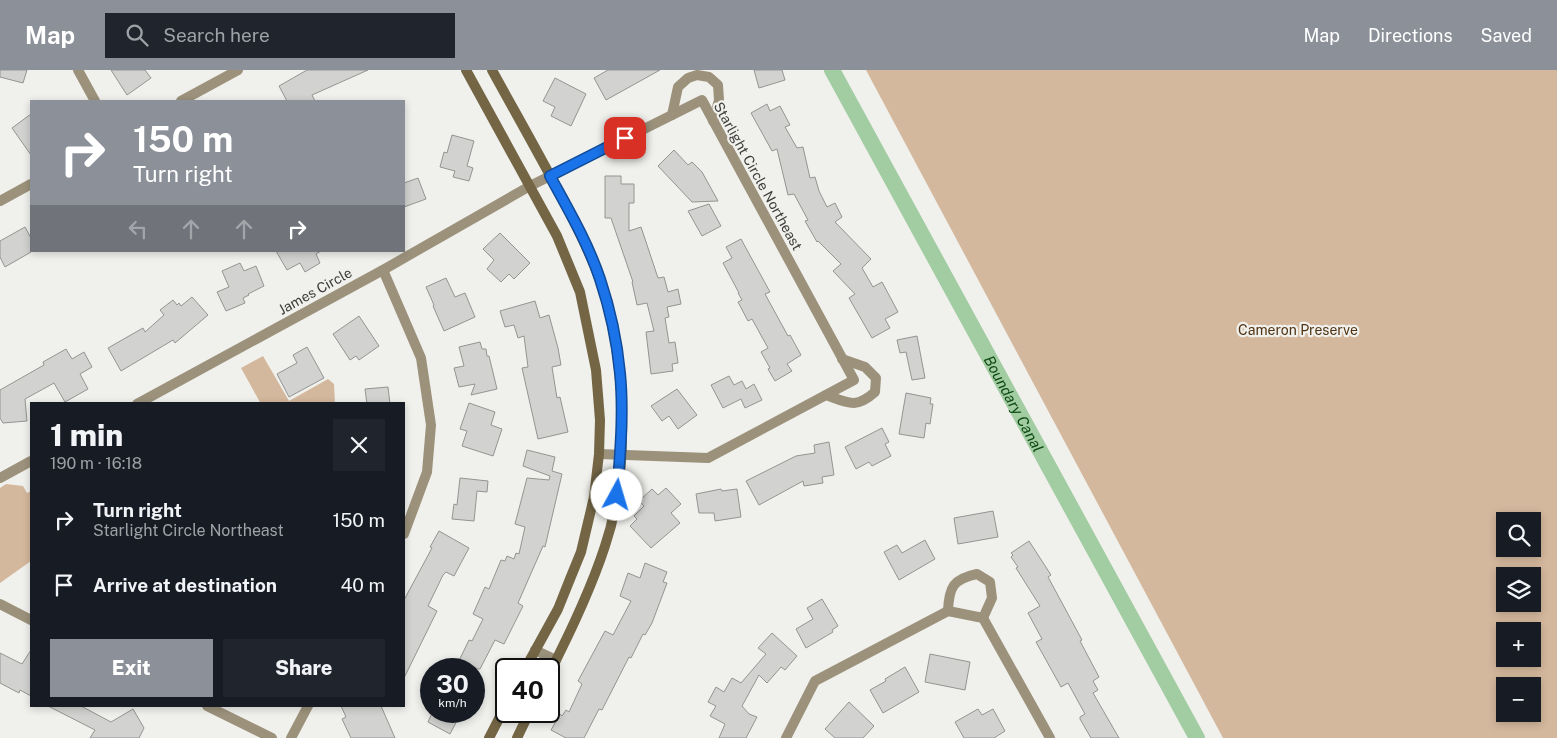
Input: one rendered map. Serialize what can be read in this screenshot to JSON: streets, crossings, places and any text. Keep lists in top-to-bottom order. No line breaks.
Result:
{"streets":{"street":["Starlight Circle Northeast","James Circle"]},"crossings":[["Starlight Circle Northeast","James Circle"]],"water":["Boundary Canal"],"parks":["Cameron Preserve"],"page":{"header":"Map","search":"Search here","nav":["Map","Directions","Saved"],"turn":["150 m","Turn right"],"heading":["1 min","190 m · 16:18"],"list":[{"name":"Turn right","note":"Starlight Circle Northeast","value":"150 m"},{"name":"Arrive at destination","value":"40 m"}],"map_buttons":["+","−"],"buttons":["Exit","Share"],"speed":"30 km/h","limit":"40"}}
